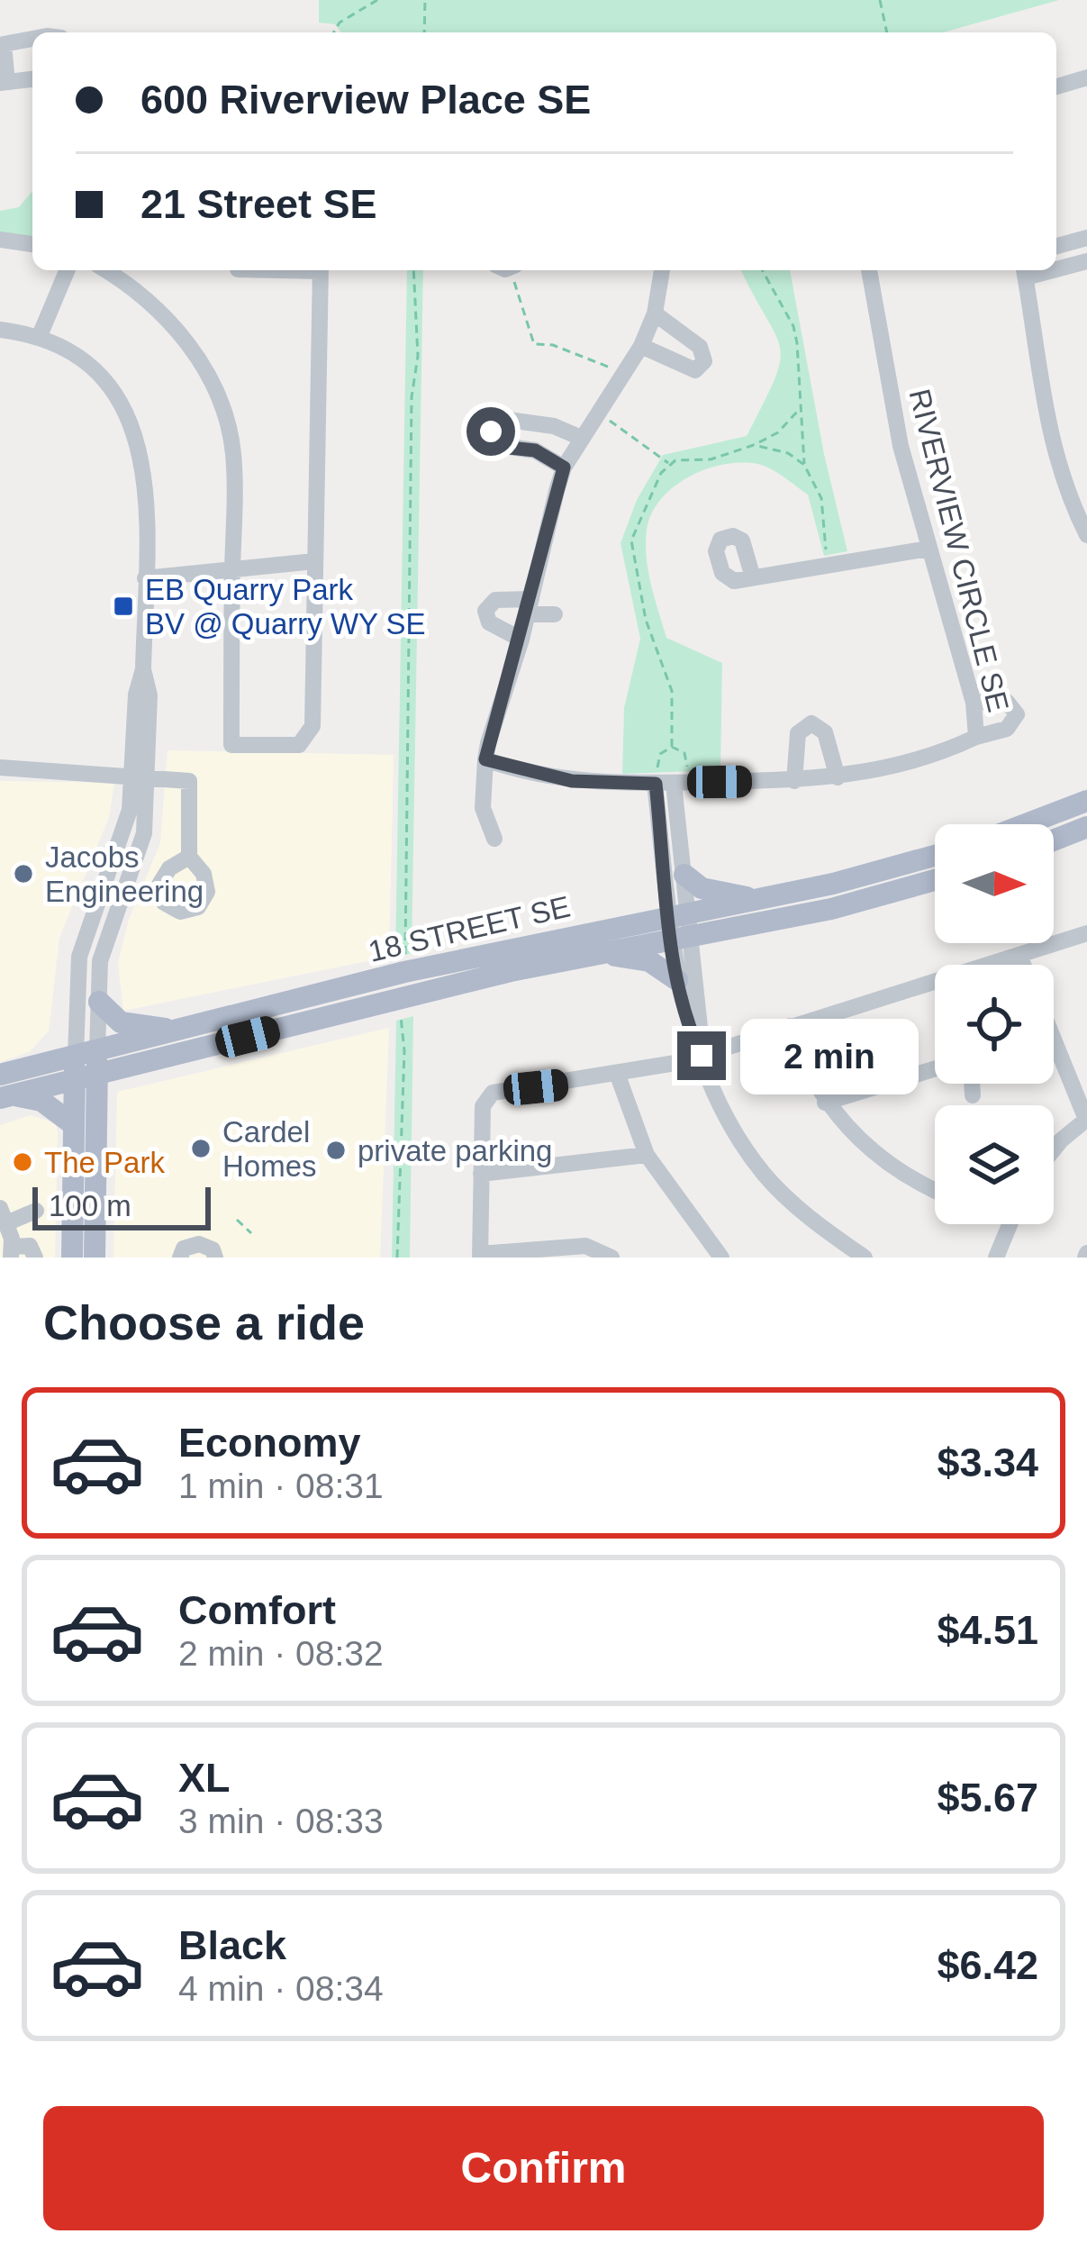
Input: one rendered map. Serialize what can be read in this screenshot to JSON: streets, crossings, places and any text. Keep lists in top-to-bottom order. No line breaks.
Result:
{"streets":{"main road":["18 STREET SE"],"street":["RIVERVIEW CIRCLE SE"]},"places":{"transit":["EB Quarry Park BV @ Quarry WY SE"],"other":["Jacobs Engineering","Cardel Homes","private parking","The Park"]},"scale_bar":"100 m","north":"right","page":{"banner":["600 Riverview Place SE","21 Street SE"],"bubble":"2 min","scale":"100 m","heading":"Choose a ride","list":[{"name":"Economy","note":"1 min · 08:31","value":"$3.34"},{"name":"Comfort","note":"2 min · 08:32","value":"$4.51"},{"name":"XL","note":"3 min · 08:33","value":"$5.67"},{"name":"Black","note":"4 min · 08:34","value":"$6.42"}],"buttons":"Confirm"}}
